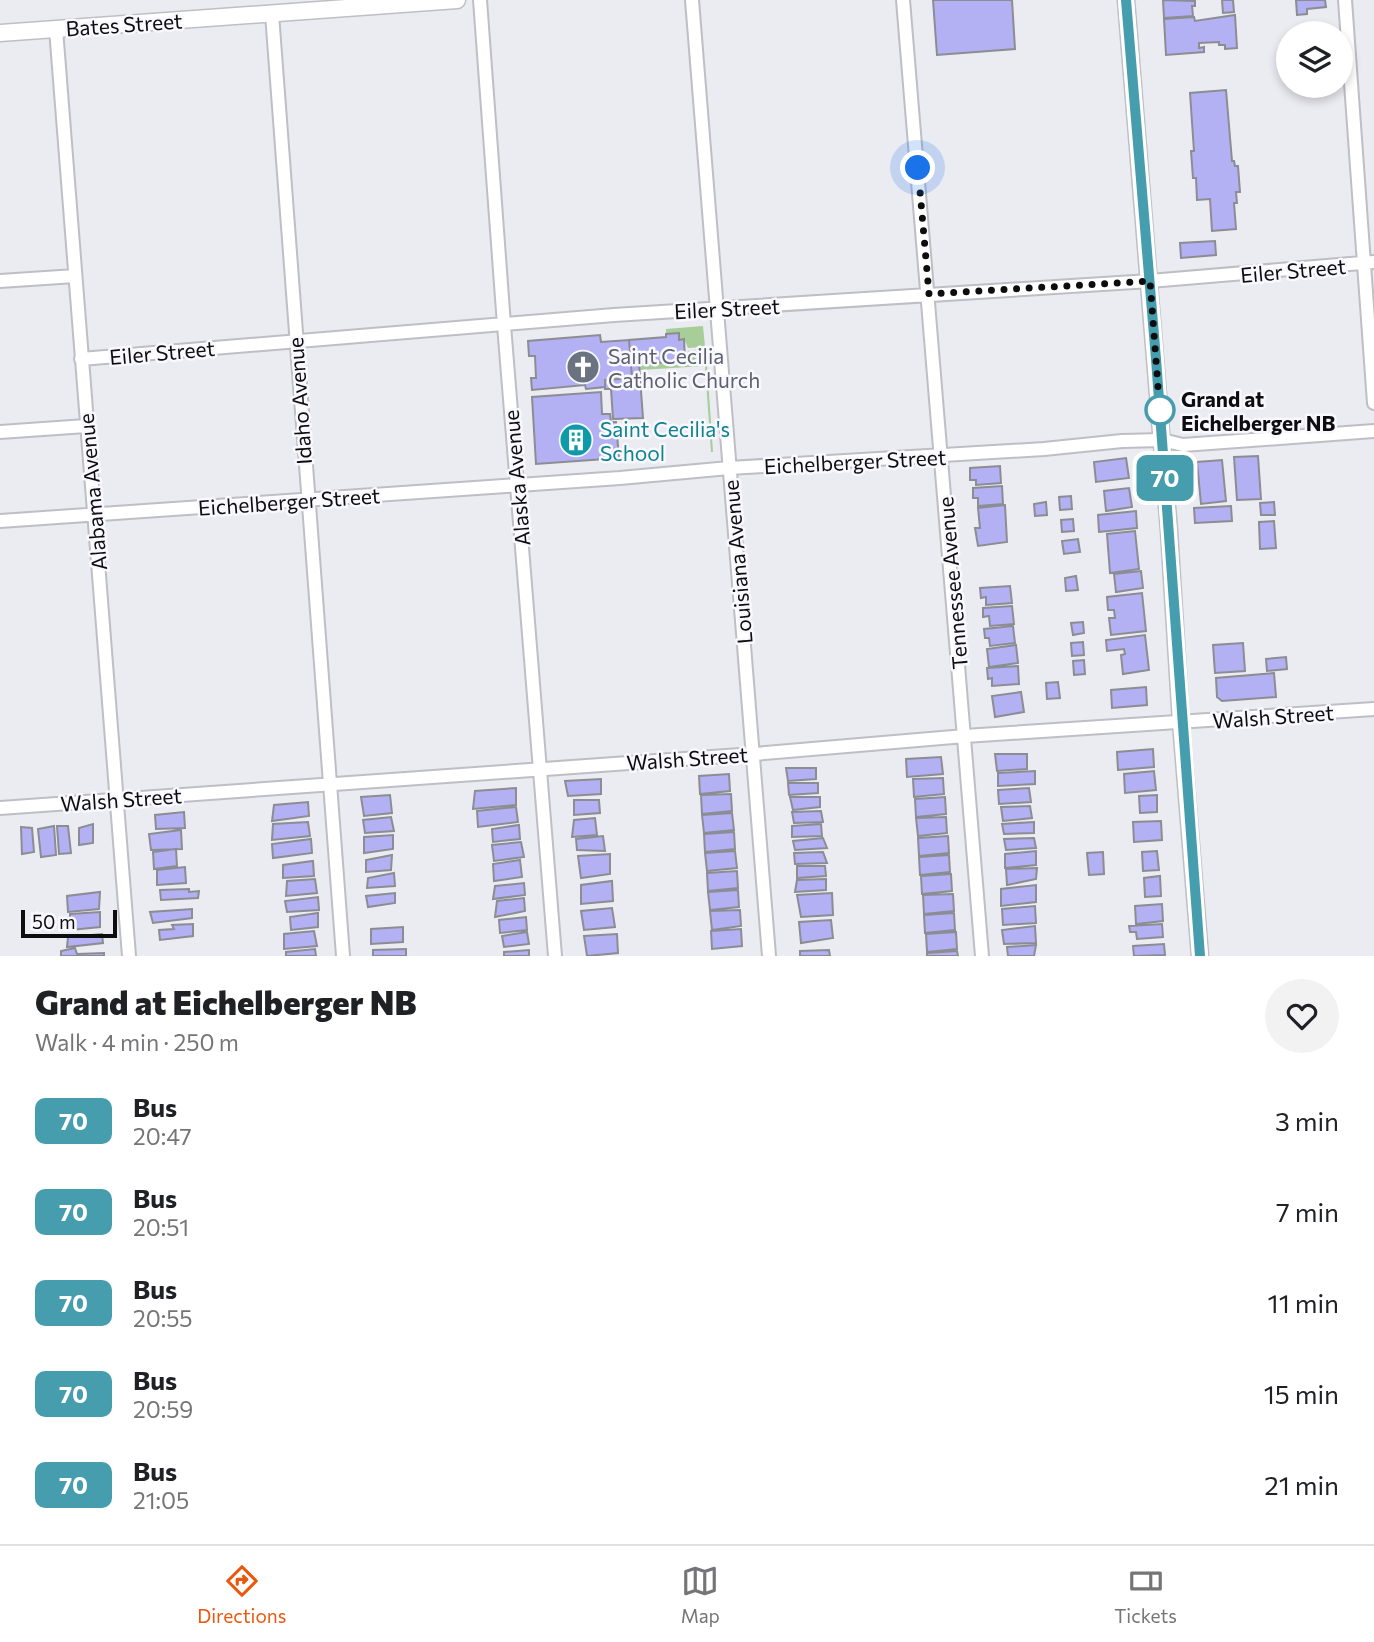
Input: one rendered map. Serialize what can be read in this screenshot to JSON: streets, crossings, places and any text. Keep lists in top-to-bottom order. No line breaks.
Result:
{"streets":{"main road":["Bates Street"],"street":["Eiler Street","Idaho Avenue","Eichelberger Street","Alaska Avenue","Alabama Avenue","Louisiana Avenue","Tennessee Avenue","Walsh Street"]},"crossings":[["Bates Street","Idaho Avenue"],["Bates Street","Alabama Avenue"],["Eiler Street","Idaho Avenue"],["Eiler Street","Alaska Avenue"],["Eiler Street","Alabama Avenue"],["Eiler Street","Louisiana Avenue"],["Eiler Street","Tennessee Avenue"],["Idaho Avenue","Eichelberger Street"],["Idaho Avenue","Walsh Street"],["Eichelberger Street","Alaska Avenue"],["Eichelberger Street","Alabama Avenue"],["Eichelberger Street","Louisiana Avenue"],["Eichelberger Street","Tennessee Avenue"],["Alaska Avenue","Walsh Street"],["Alabama Avenue","Walsh Street"],["Louisiana Avenue","Walsh Street"],["Tennessee Avenue","Walsh Street"]],"places":{"church":["Saint Cecilia Catholic Church"],"other":["Grand at Eichelberger NB"],"building":["Saint Cecilia's School"]},"lines":["bus line 70"],"scale_bar":"50 m","page":{"on_map":"70","scale":"50 m","heading":["Grand at Eichelberger NB","Walk · 4 min · 250 m"],"list":[{"mark":"70","name":"Bus","note":"20:47","value":"3 min"},{"mark":"70","name":"Bus","note":"20:51","value":"7 min"},{"mark":"70","name":"Bus","note":"20:55","value":"11 min"},{"mark":"70","name":"Bus","note":"20:59","value":"15 min"},{"mark":"70","name":"Bus","note":"21:05","value":"21 min"}],"tabs":["Directions","Map","Tickets"]}}
